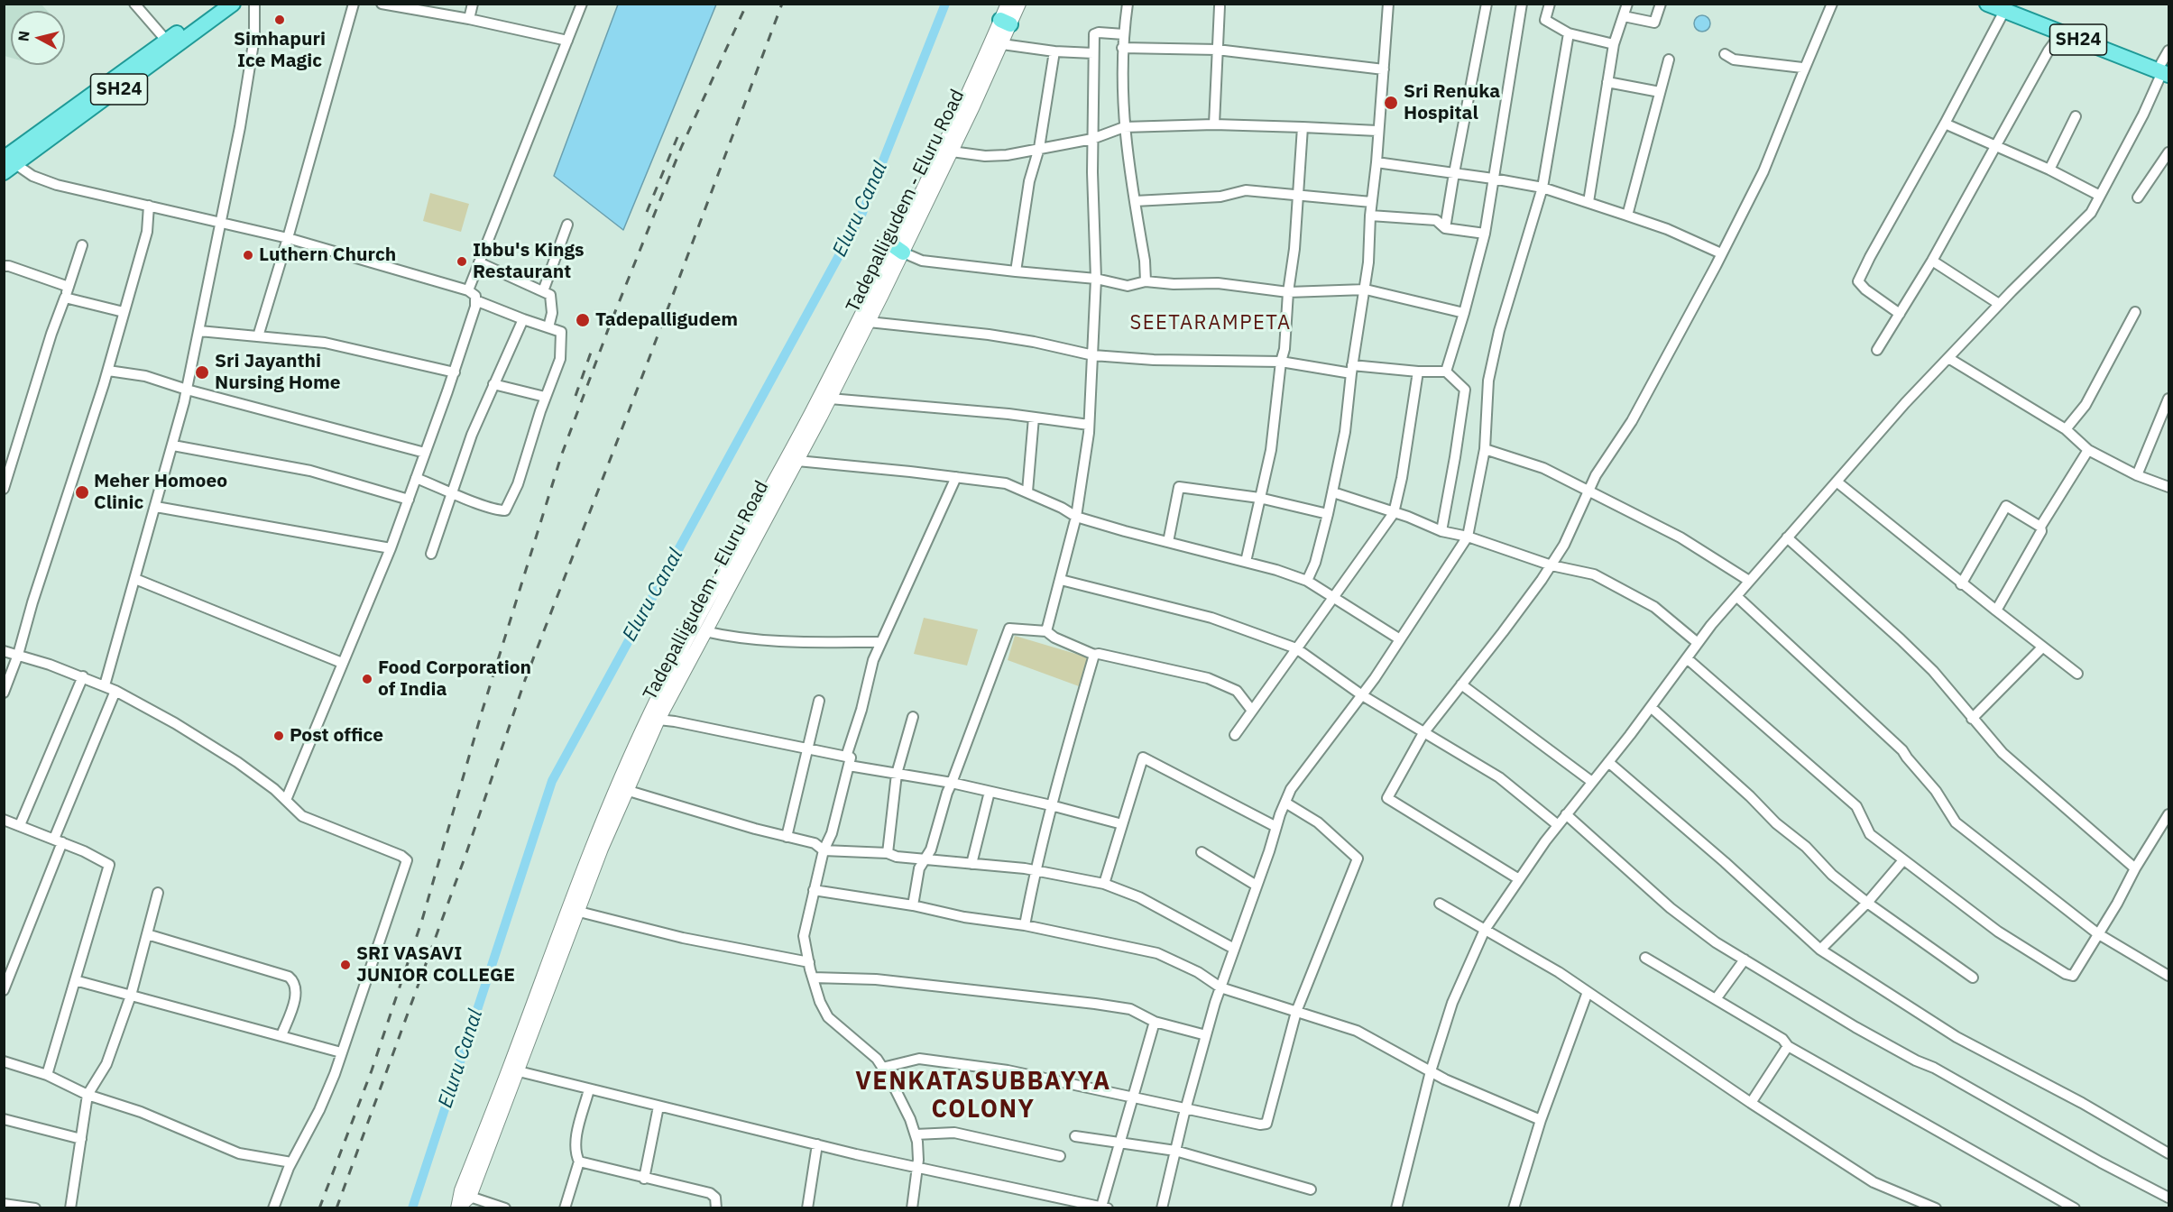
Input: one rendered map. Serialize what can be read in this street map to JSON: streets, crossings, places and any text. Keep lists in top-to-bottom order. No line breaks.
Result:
{"streets":{"main road":["SH24","Tadepalligudem - Eluru Road"]},"districts":["SEETARAMPETA","VENKATASUBBAYYA COLONY"],"water":["Eluru Canal"],"places":["Simhapuri Ice Magic","Sri Renuka Hospital","Luthern Church","Ibbu's Kings Restaurant","Tadepalligudem","Sri Jayanthi Nursing Home","Meher Homoeo Clinic","Food Corporation of India","Post office","SRI VASAVI JUNIOR COLLEGE"],"north":"left"}
